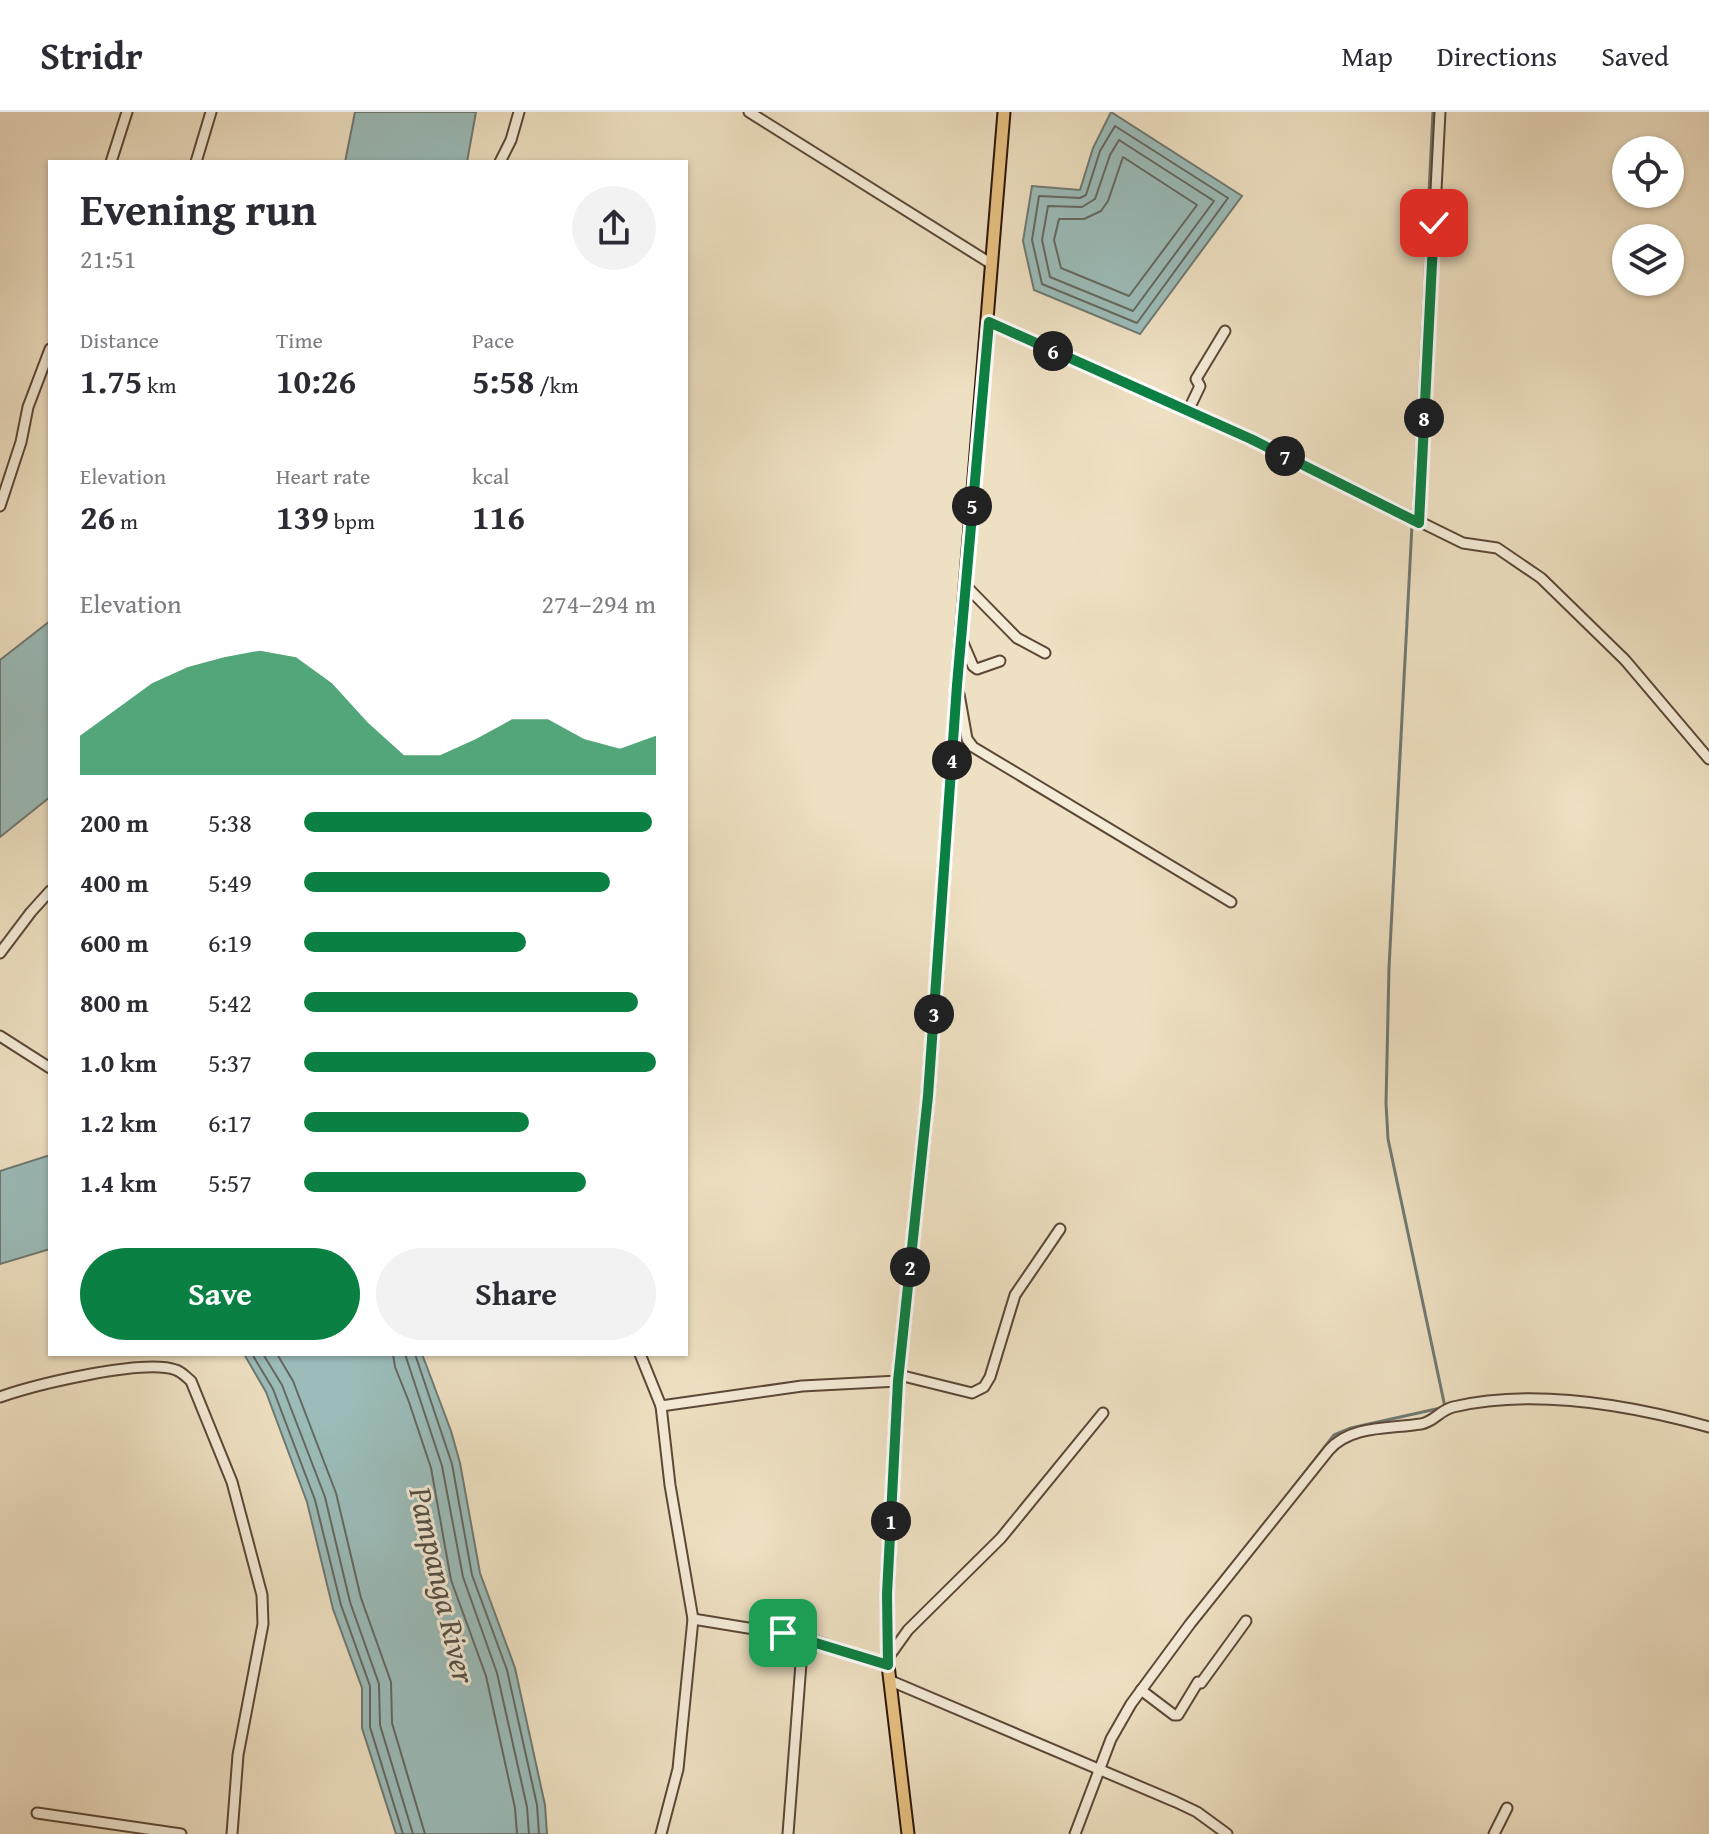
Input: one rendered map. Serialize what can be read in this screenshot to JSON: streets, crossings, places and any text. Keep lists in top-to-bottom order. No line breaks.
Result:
{"water":["Pampanga River"],"page":{"header":"Stridr","nav":["Map","Directions","Saved"],"heading":["Evening run","21:51"],"stats":[["Distance","1.75 km"],["Time","10:26"],["Pace","5:58 /km"],["Elevation","26 m"],["Heart rate","139 bpm"],["kcal","116"]],"pins":["6","8","7","5","4","3","2","1"],"chart":["Elevation","274–294 m"],"list":[{"name":"200 m","note":"5:38"},{"name":"400 m","note":"5:49"},{"name":"600 m","note":"6:19"},{"name":"800 m","note":"5:42"},{"name":"1.0 km","note":"5:37"},{"name":"1.2 km","note":"6:17"},{"name":"1.4 km","note":"5:57"}],"buttons":["Save","Share"]}}
